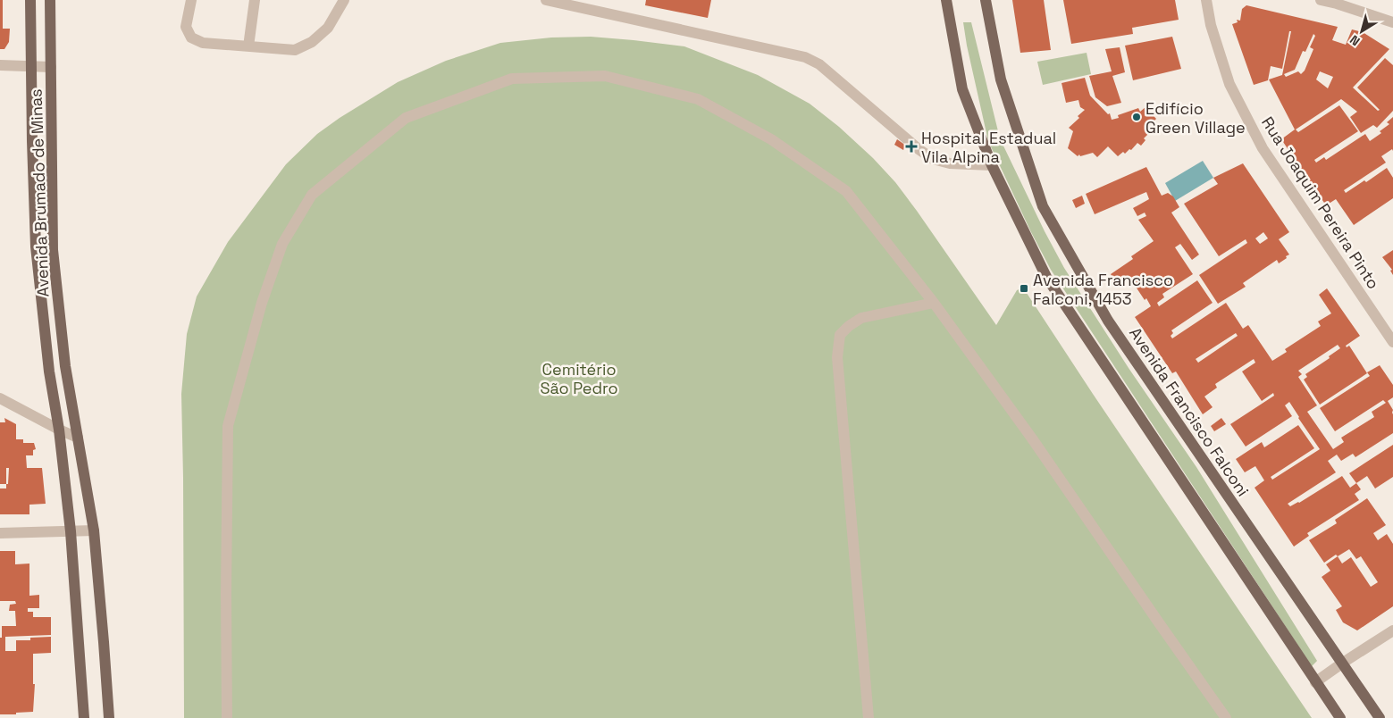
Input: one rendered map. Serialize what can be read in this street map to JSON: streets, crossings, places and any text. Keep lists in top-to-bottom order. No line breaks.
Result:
{"streets":{"main road":["Avenida Brumado de Minas","Avenida Francisco Falconi"],"street":["Rua Joaquim Pereira Pinto"]},"parks":["Cemitério São Pedro"],"places":{"other":["Edifício Green Village"],"health":["Hospital Estadual Vila Alpina"],"transit":["Avenida Francisco Falconi, 1453"]},"north":"bottom left"}
